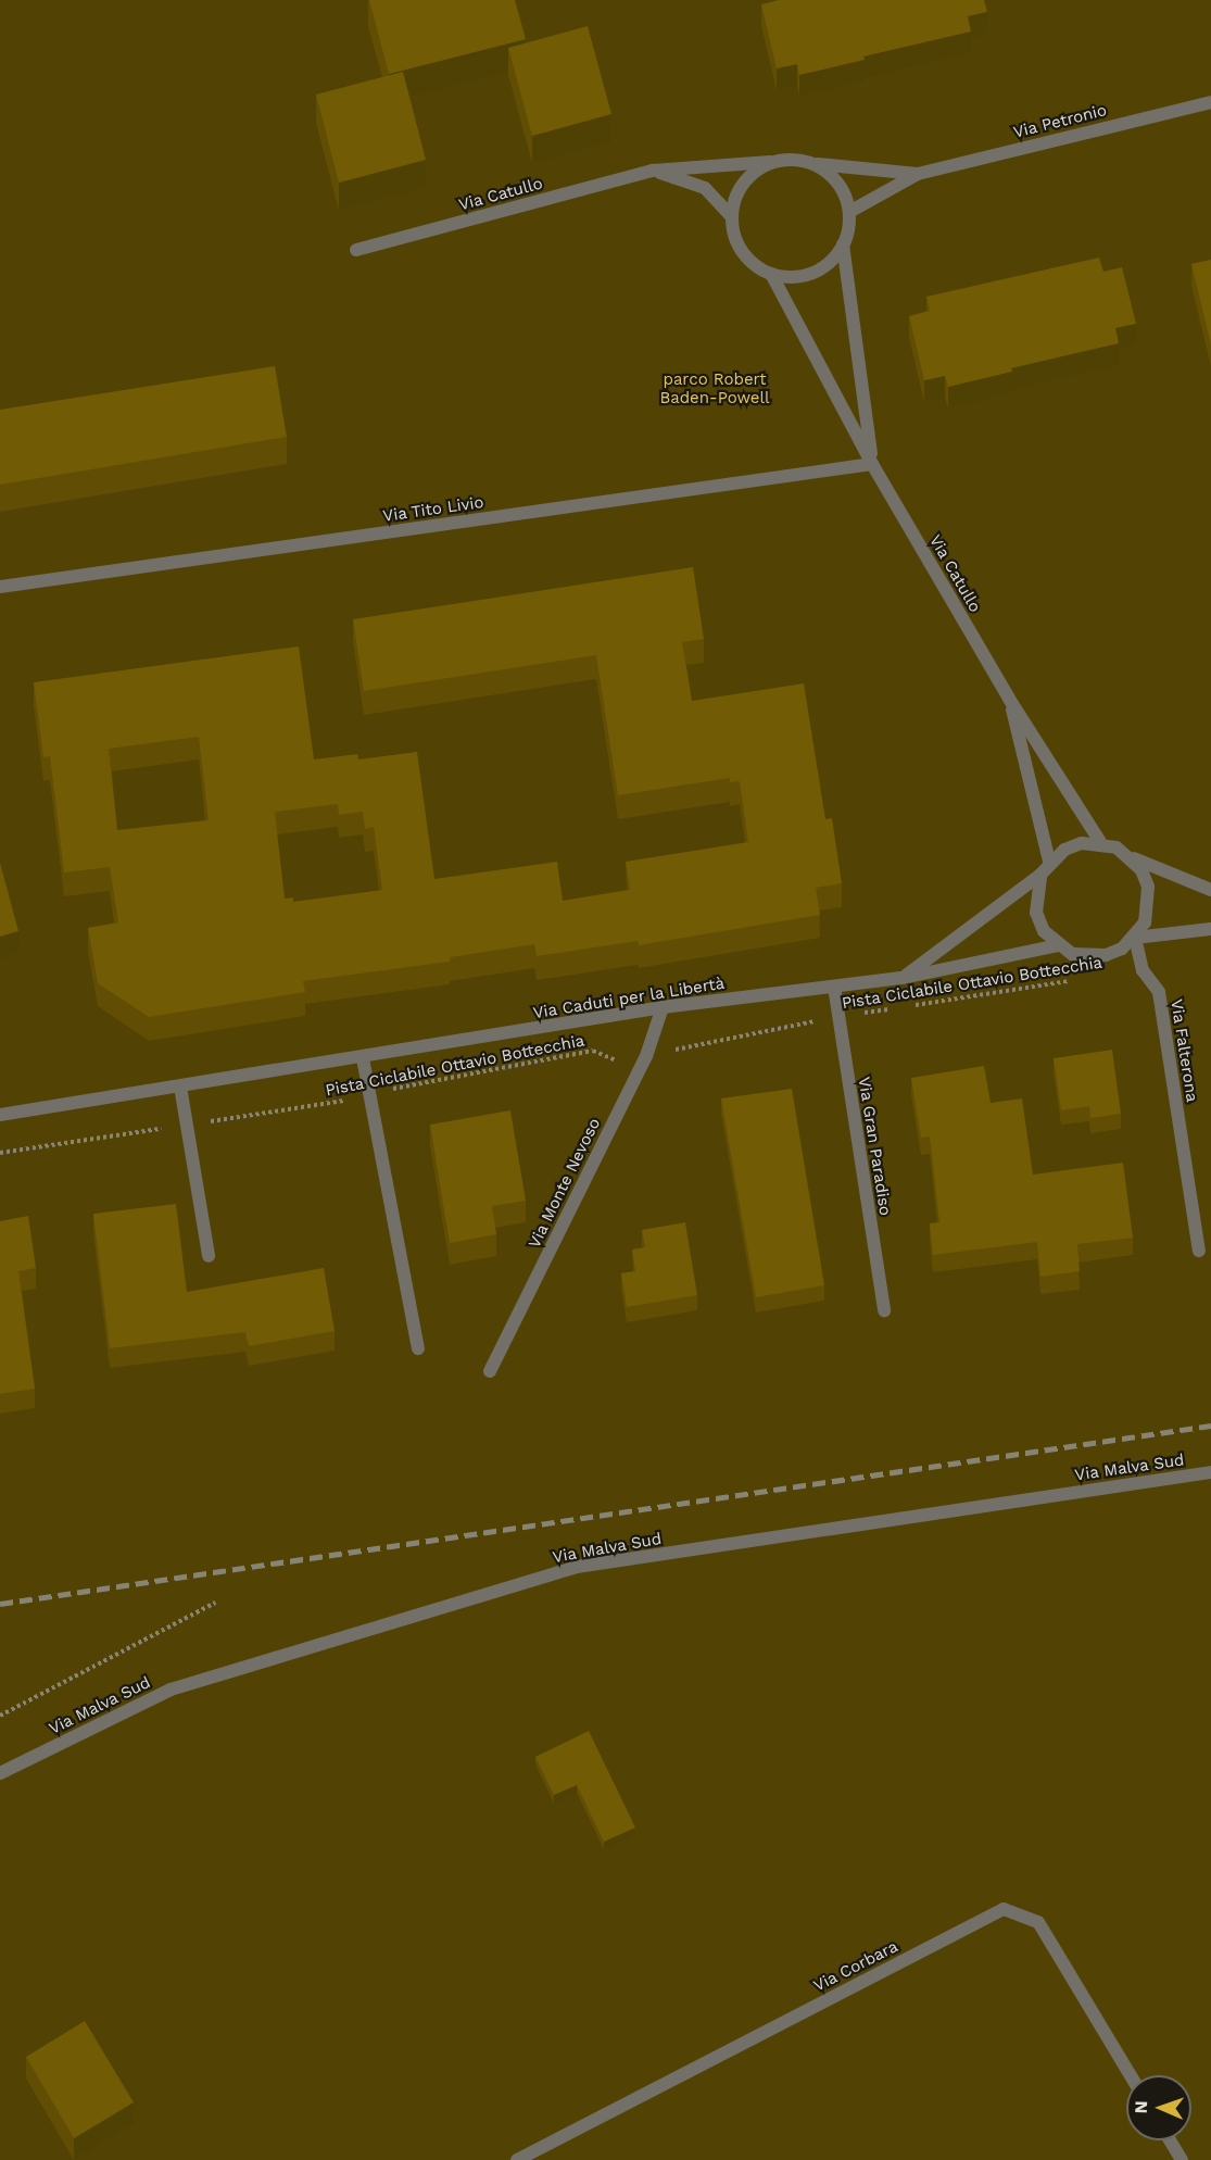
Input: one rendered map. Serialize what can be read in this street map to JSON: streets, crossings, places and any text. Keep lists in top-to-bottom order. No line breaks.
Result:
{"streets":{"street":["Via Petronio","Via Catullo","Via Tito Livio","Via Caduti per la Libertà","Via Falterona","Via Gran Paradiso","Via Monte Nevoso","Via Malva Sud","Via Corbara"],"path":["Pista Ciclabile Ottavio Bottecchia"]},"crossings":[["Via Petronio","Via Catullo"],["Via Catullo","Via Tito Livio"],["Pista Ciclabile Ottavio Bottecchia","Via Gran Paradiso"],["Pista Ciclabile Ottavio Bottecchia","Via Monte Nevoso"],["Via Caduti per la Libertà","Via Falterona"],["Via Caduti per la Libertà","Via Gran Paradiso"],["Via Caduti per la Libertà","Via Monte Nevoso"]],"parks":["parco Robert Baden-Powell"],"north":"left"}
